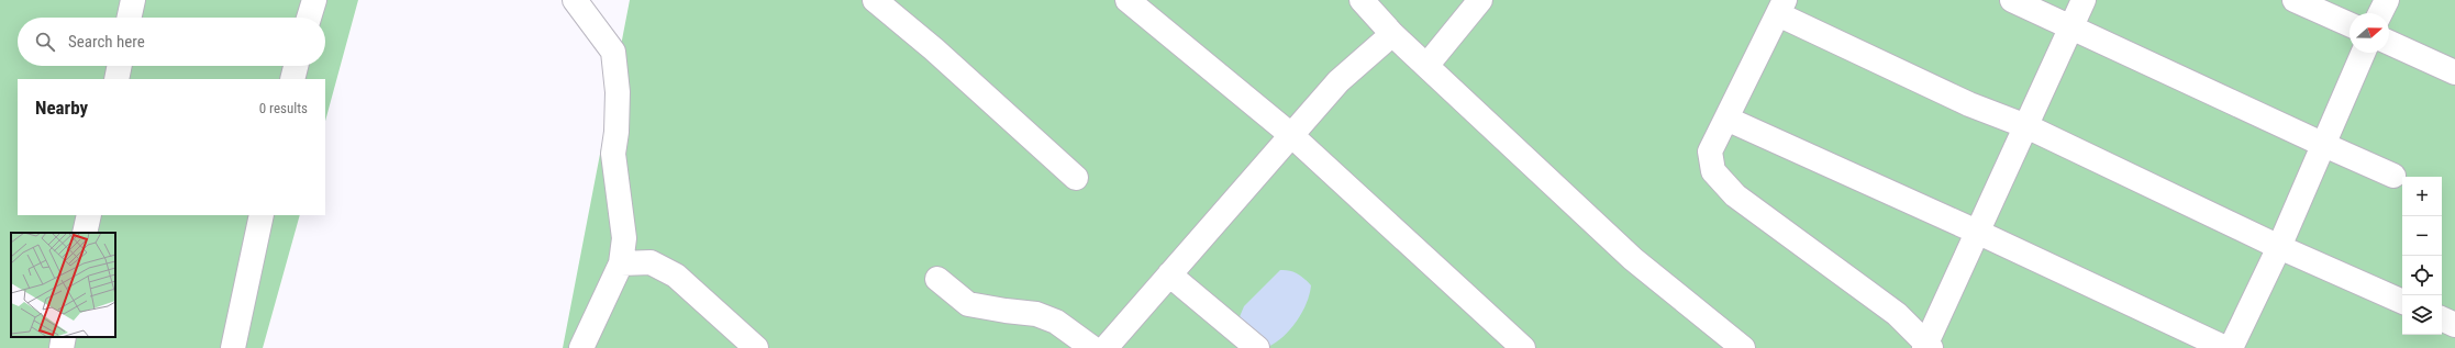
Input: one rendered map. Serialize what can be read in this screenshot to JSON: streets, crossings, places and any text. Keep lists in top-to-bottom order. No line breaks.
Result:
{"north":"right","page":{"search":"Search here","heading":["Nearby","0 results"],"map_buttons":["+","−"]}}
